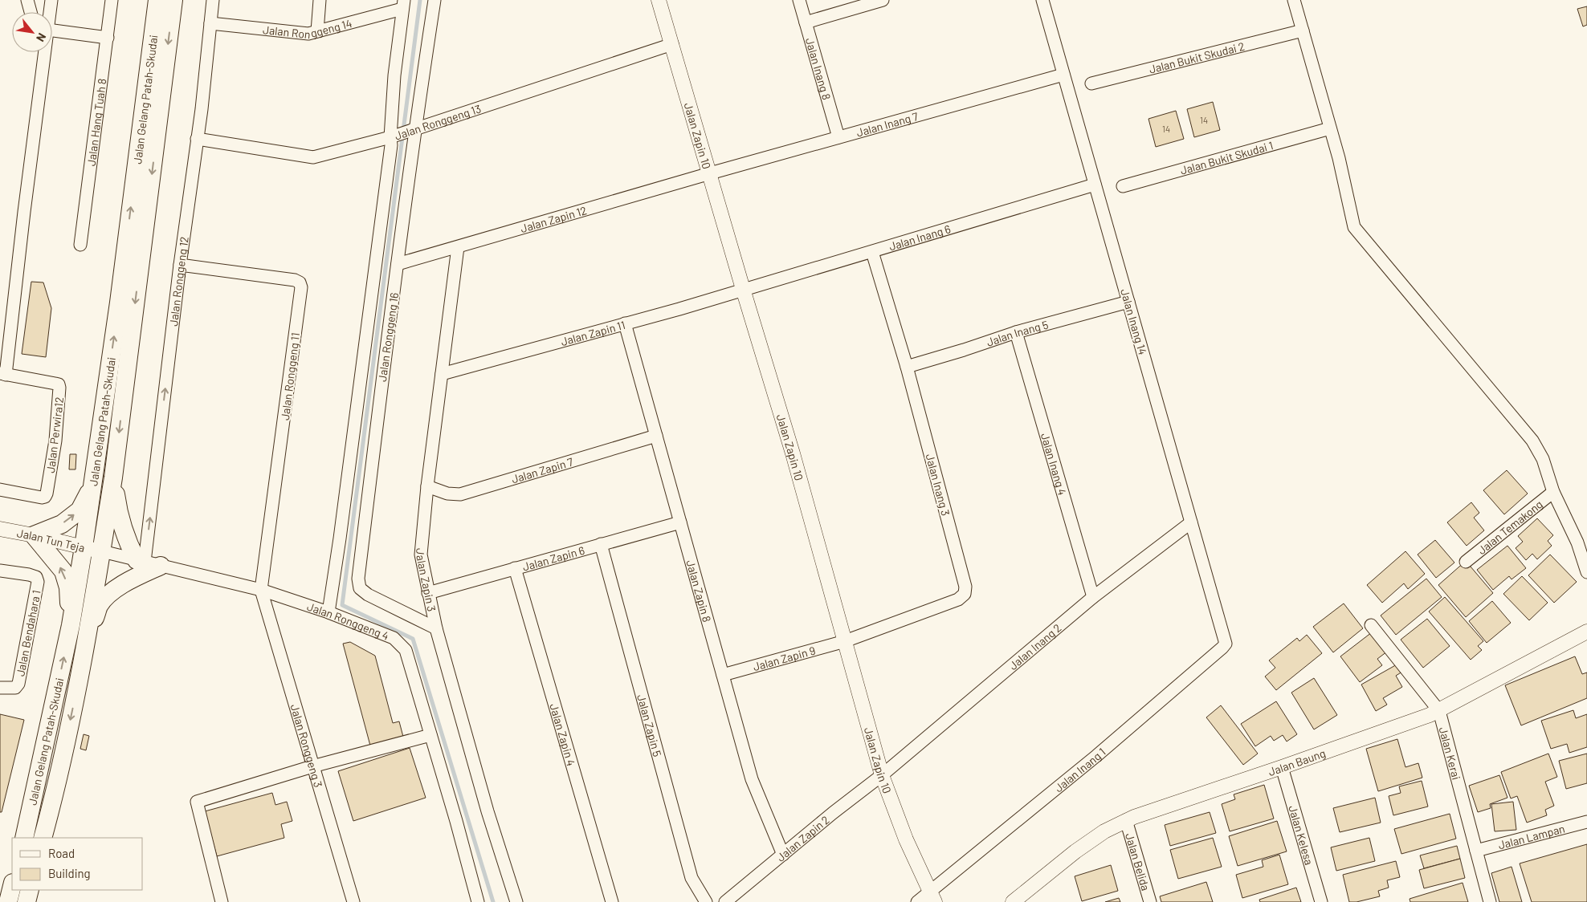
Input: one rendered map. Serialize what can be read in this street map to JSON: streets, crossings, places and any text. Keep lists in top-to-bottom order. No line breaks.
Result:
{"streets":{"main road":["Jalan Gelang Patah-Skudai"],"street":["Jalan Ronggeng 14","Jalan Bukit Skudai 2","Jalan Inang 8","Jalan Hang Tuah 8","Jalan Ronggeng 13","Jalan Inang 7","Jalan Zapin 10","Jalan Bukit Skudai 1","Jalan Zapin 12","Jalan Inang 6","Jalan Ronggeng 12","Jalan Inang 14","Jalan Zapin 11","Jalan Inang 5","Jalan Ronggeng 16","Jalan Ronggeng 11","Jalan Perwira12","Jalan Inang 4","Jalan Zapin 7","Jalan Inang 3","Jalan Temakong","Jalan Tun Teja","Jalan Zapin 6","Jalan Zapin 3","Jalan Zapin 8","Jalan Ronggeng 4","Jalan Bendahara 1","Jalan Inang 2","Jalan Zapin 9","Jalan Zapin 5","Jalan Zapin 4","Jalan Ronggeng 3","Jalan Kerai","Jalan Baung","Jalan Inang 1","Jalan Kelesa","Jalan Lampan","Jalan Zapin 2","Jalan Belida"]},"crossings":[["Jalan Ronggeng 14","Jalan Ronggeng 12"],["Jalan Ronggeng 14","Jalan Ronggeng 16"],["Jalan Inang 8","Jalan Inang 7"],["Jalan Gelang Patah-Skudai","Jalan Tun Teja"],["Jalan Gelang Patah-Skudai","Jalan Ronggeng 4"],["Jalan Ronggeng 13","Jalan Zapin 10"],["Jalan Ronggeng 13","Jalan Ronggeng 12"],["Jalan Ronggeng 13","Jalan Ronggeng 16"],["Jalan Inang 7","Jalan Zapin 10"],["Jalan Inang 7","Jalan Zapin 12"],["Jalan Inang 7","Jalan Inang 14"],["Jalan Zapin 10","Jalan Zapin 12"],["Jalan Zapin 10","Jalan Inang 6"],["Jalan Zapin 10","Jalan Zapin 11"],["Jalan Zapin 10","Jalan Inang 3"],["Jalan Zapin 10","Jalan Inang 2"],["Jalan Zapin 10","Jalan Zapin 9"],["Jalan Zapin 10","Jalan Inang 1"],["Jalan Zapin 10","Jalan Zapin 2"],["Jalan Zapin 12","Jalan Ronggeng 16"],["Jalan Zapin 12","Jalan Zapin 3"],["Jalan Inang 6","Jalan Inang 14"],["Jalan Inang 6","Jalan Zapin 11"],["Jalan Inang 6","Jalan Inang 3"],["Jalan Ronggeng 12","Jalan Ronggeng 11"],["Jalan Ronggeng 12","Jalan Ronggeng 4"],["Jalan Inang 14","Jalan Inang 5"],["Jalan Inang 14","Jalan Inang 2"],["Jalan Inang 14","Jalan Inang 1"],["Jalan Zapin 11","Jalan Zapin 3"],["Jalan Zapin 11","Jalan Zapin 8"],["Jalan Inang 5","Jalan Inang 4"],["Jalan Inang 5","Jalan Inang 3"],["Jalan Ronggeng 16","Jalan Zapin 3"],["Jalan Ronggeng 16","Jalan Ronggeng 4"],["Jalan Ronggeng 11","Jalan Ronggeng 4"],["Jalan Ronggeng 11","Jalan Ronggeng 3"],["Jalan Inang 4","Jalan Inang 2"],["Jalan Zapin 7","Jalan Zapin 3"],["Jalan Zapin 7","Jalan Zapin 8"],["Jalan Inang 3","Jalan Zapin 9"],["Jalan Tun Teja","Jalan Ronggeng 4"],["Jalan Zapin 6","Jalan Zapin 3"],["Jalan Zapin 6","Jalan Zapin 8"],["Jalan Zapin 6","Jalan Zapin 5"],["Jalan Zapin 6","Jalan Zapin 4"],["Jalan Zapin 8","Jalan Zapin 9"],["Jalan Zapin 8","Jalan Zapin 2"],["Jalan Ronggeng 4","Jalan Ronggeng 3"],["Jalan Inang 2","Jalan Zapin 2"],["Jalan Kerai","Jalan Baung"],["Jalan Kerai","Jalan Lampan"],["Jalan Baung","Jalan Kelesa"],["Jalan Baung","Jalan Belida"]],"one_way":["Jalan Ronggeng 12"],"house_numbers":["14","14"],"legend":["Road","Building"],"north":"bottom right"}
